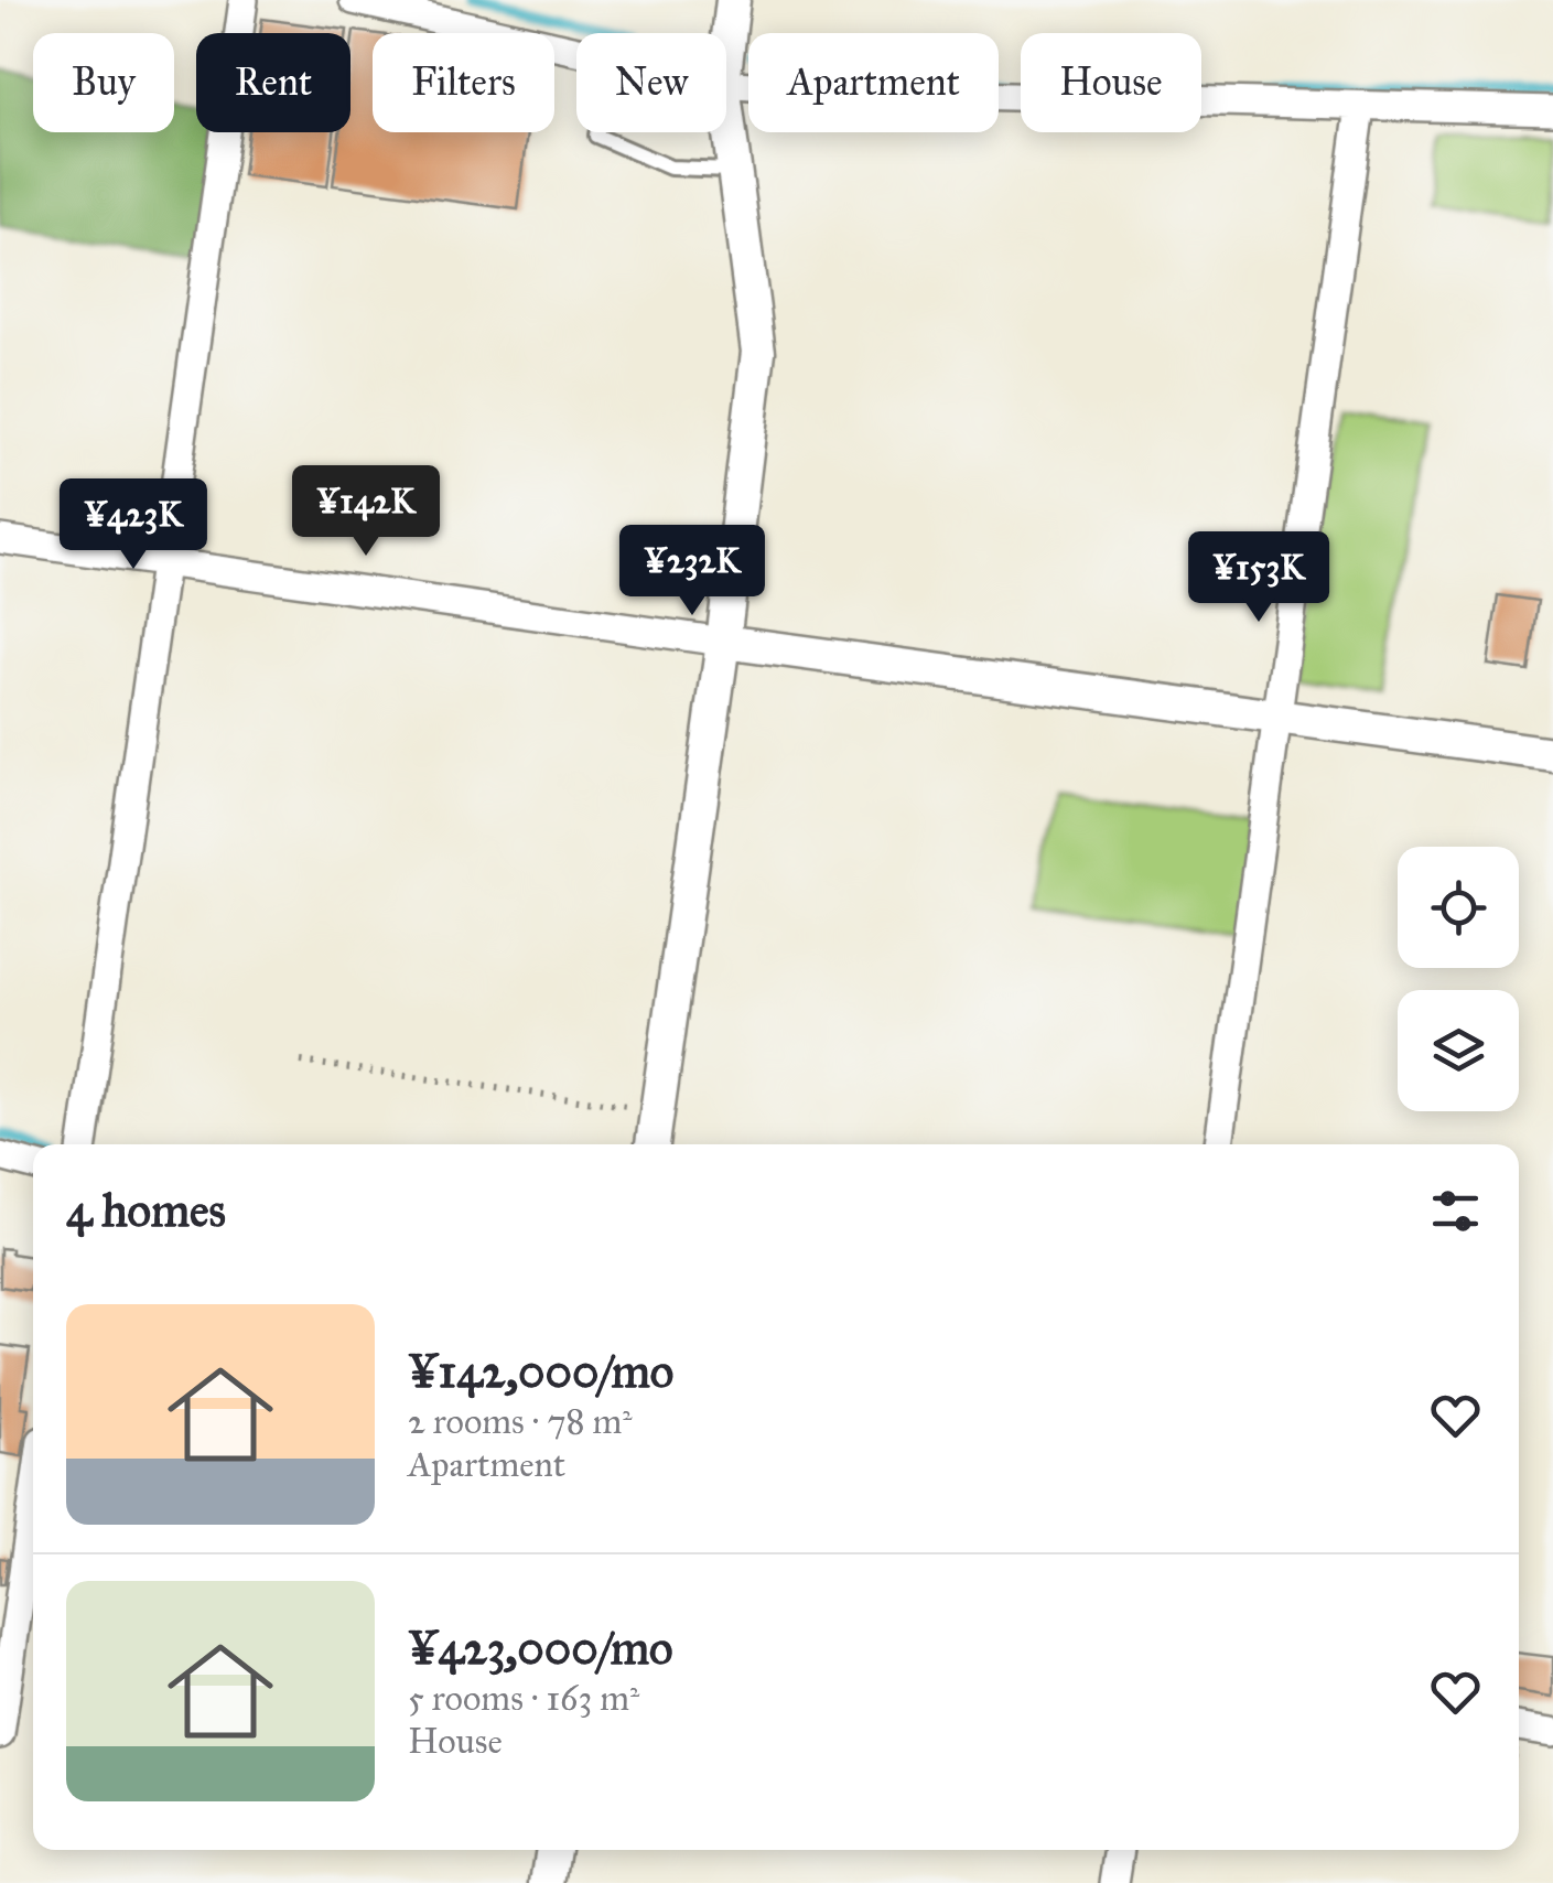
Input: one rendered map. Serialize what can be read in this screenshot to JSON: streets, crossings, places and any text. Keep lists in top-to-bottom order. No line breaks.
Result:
{"page":{"chip":["Buy","Rent","Filters","New","Apartment","House"],"price":["¥142K","¥423K","¥232K","¥153K"],"heading":"4 homes","list":[{"name":"¥142,000/mo","note":"2 rooms · 78 m² · Apartment"},{"name":"¥423,000/mo","note":"5 rooms · 163 m² · House"}]}}
